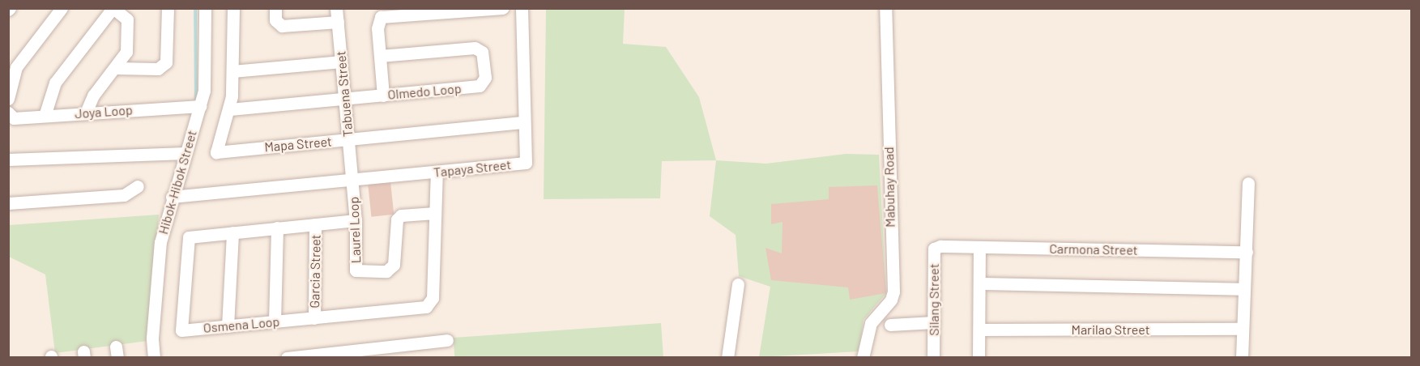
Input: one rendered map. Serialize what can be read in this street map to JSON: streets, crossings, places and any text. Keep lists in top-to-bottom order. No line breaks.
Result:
{"streets":{"street":["Olmedo Loop","Tabuena Street","Joya Loop","Mapa Street","Tapaya Street","Hibok-Hibok Street","Mabuhay Road","Laurel Loop","Carmona Street","Garcia Street","Silang Street","Osmena Loop","Marilao Street"]},"crossings":[["Olmedo Loop","Tabuena Street"],["Olmedo Loop","Mapa Street"],["Tabuena Street","Mapa Street"],["Tabuena Street","Tapaya Street"],["Tabuena Street","Laurel Loop"],["Joya Loop","Hibok-Hibok Street"],["Mapa Street","Tapaya Street"],["Tapaya Street","Hibok-Hibok Street"],["Tapaya Street","Laurel Loop"],["Tapaya Street","Osmena Loop"],["Laurel Loop","Osmena Loop"],["Carmona Street","Silang Street"],["Garcia Street","Osmena Loop"]]}
